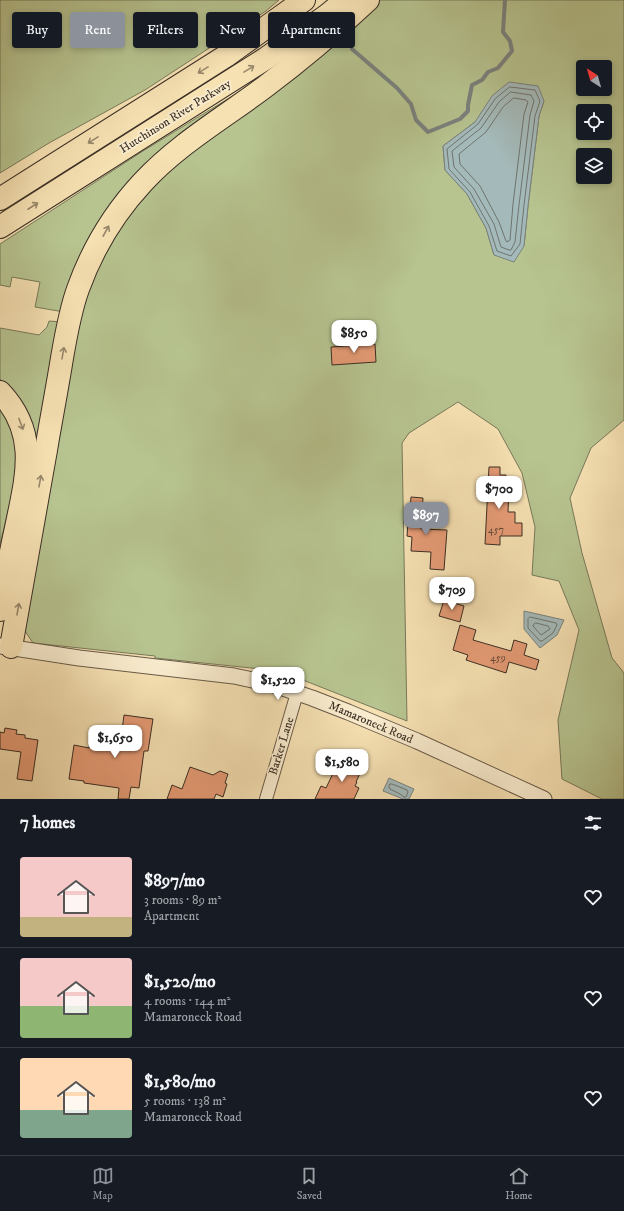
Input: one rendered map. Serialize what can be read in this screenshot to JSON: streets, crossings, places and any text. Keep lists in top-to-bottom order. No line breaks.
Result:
{"streets":{"highway":["Hutchinson River Parkway"],"street":["Mamaroneck Road","Barker Lane"]},"crossings":[["Mamaroneck Road","Barker Lane"]],"house_numbers":["457","459"],"north":"top left","page":{"chip":["Buy","Rent","Filters","New","Apartment"],"price":["$850","$700","$897","$709","$1,520","$1,650","$1,580"],"heading":"7 homes","list":[{"name":"$897/mo","note":"3 rooms · 89 m² · Apartment"},{"name":"$1,520/mo","note":"4 rooms · 144 m² · Mamaroneck Road"},{"name":"$1,580/mo","note":"5 rooms · 138 m² · Mamaroneck Road"}],"tabs":["Map","Saved","Home"]}}
